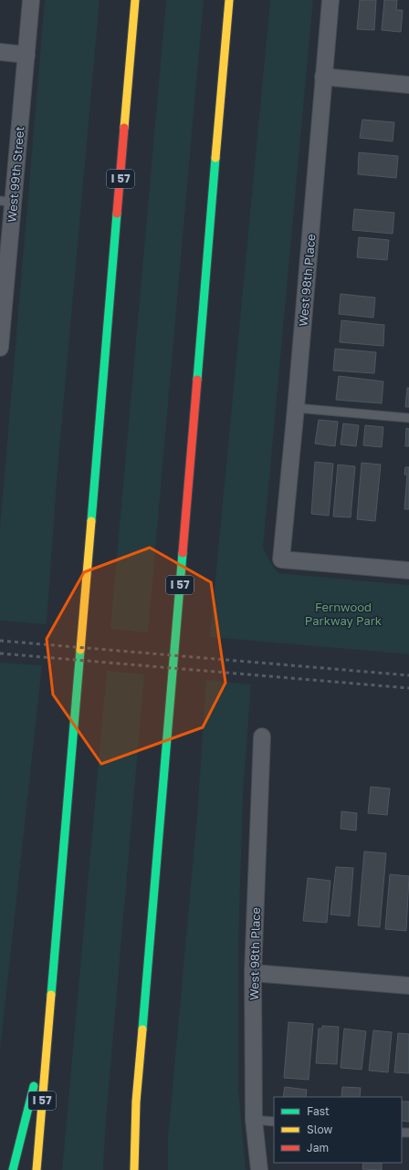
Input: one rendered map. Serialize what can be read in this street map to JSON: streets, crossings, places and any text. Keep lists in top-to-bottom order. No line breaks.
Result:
{"streets":{"highway":["I 57"],"street":["West 99th Street","West 98th Place"]},"parks":["Fernwood Parkway Park"],"legend":["Fast","Slow","Jam"]}
